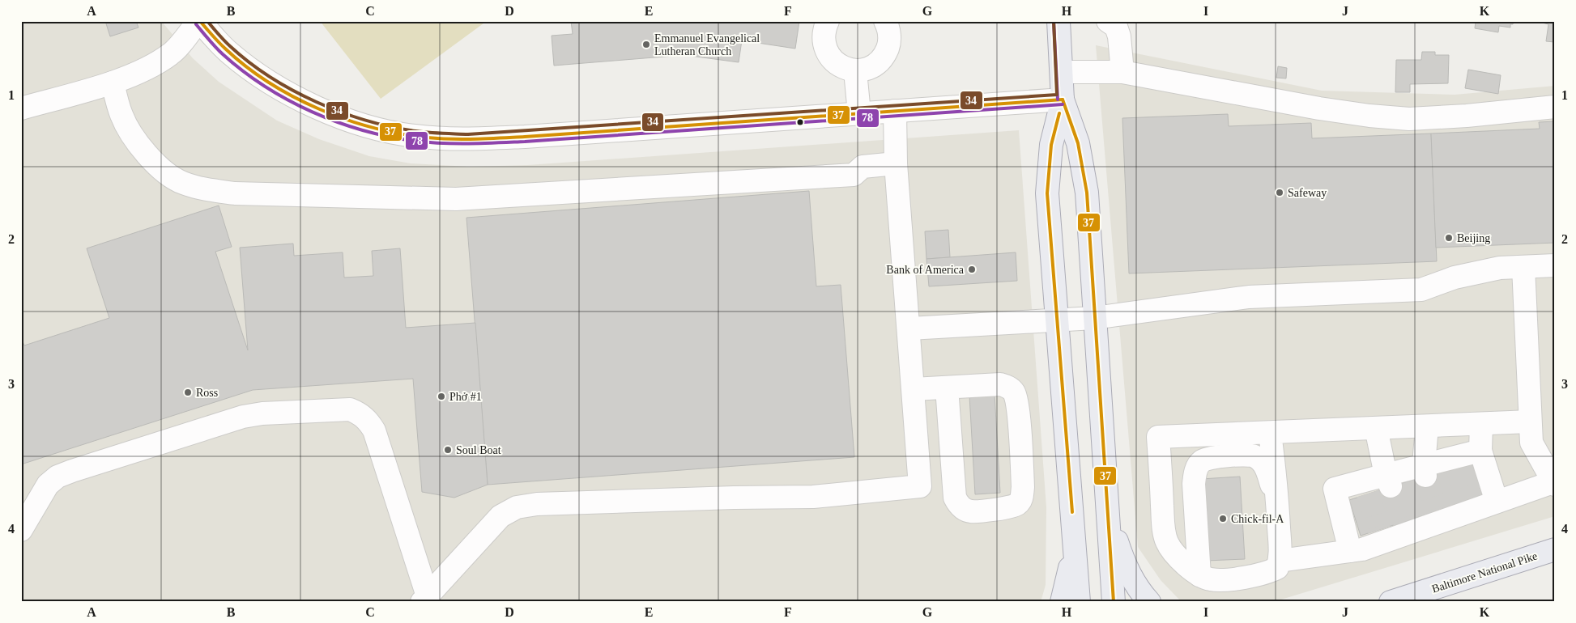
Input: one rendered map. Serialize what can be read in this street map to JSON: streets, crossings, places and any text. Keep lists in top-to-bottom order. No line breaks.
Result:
{"streets":{"main road":["Baltimore National Pike"]},"places":["Emmanuel Evangelical Lutheran Church","Safeway","Beijing","Bank of America","Ross","Phở #1","Soul Boat","Chick-fil-A"],"lines":["transit line 37","transit line 78","transit line 34"],"grid":{"columns":["A","B","C","D","E","F","G","H","I","J","K"],"rows":["1","2","3","4"]}}
